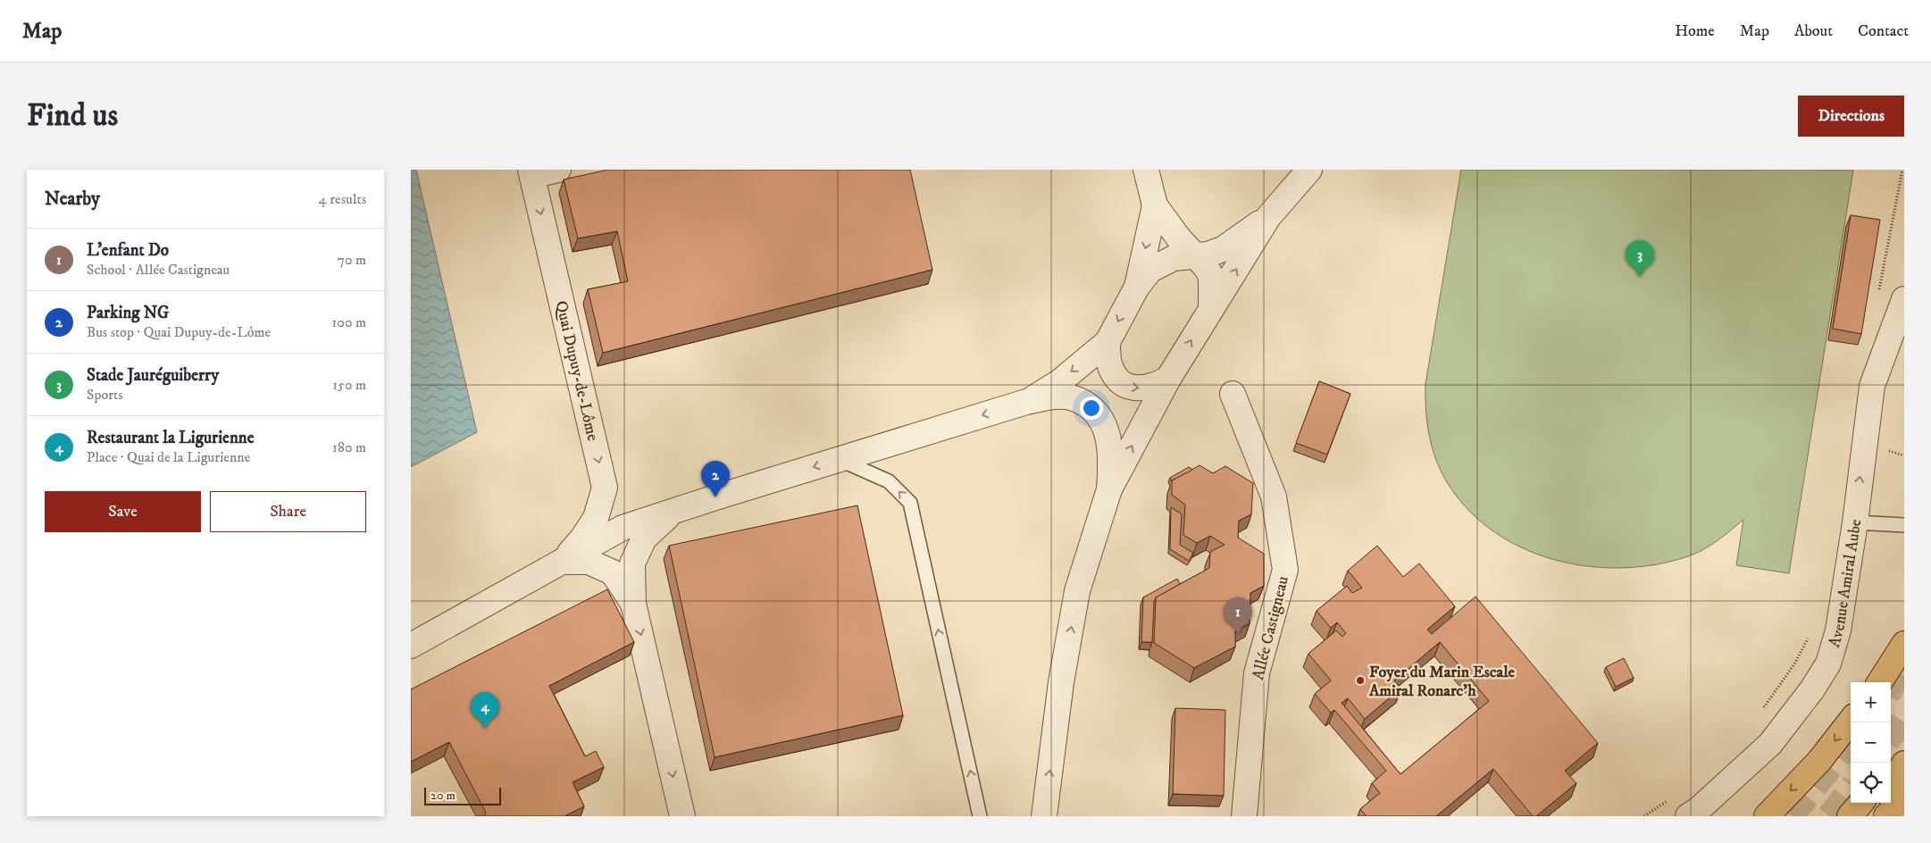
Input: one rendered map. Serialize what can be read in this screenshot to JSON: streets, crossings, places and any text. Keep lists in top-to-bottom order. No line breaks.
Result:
{"streets":{"street":["Quai Dupuy-de-Lôme","Avenue Amiral Aube","Allée Castigneau"]},"one_way":["Quai Dupuy-de-Lôme","Avenue Amiral Aube"],"places":["Foyer du Marin Escale Amiral Ronarc'h"],"scale_bar":"20 m","page":{"header":"Map","nav":["Home","Map","About","Contact"],"buttons":["Directions",["Save","Share"]],"title":"Find us","heading":["Nearby","4 results"],"list":[{"mark":"1","name":"L'enfant Do","note":"School · Allée Castigneau","value":"70 m"},{"mark":"2","name":"Parking NG","note":"Bus stop · Quai Dupuy-de-Lôme","value":"100 m"},{"mark":"3","name":"Stade Jauréguiberry","note":"Sports","value":"150 m"},{"mark":"4","name":"Restaurant la Ligurienne","note":"Place · Quai de la Ligurienne","value":"180 m"}],"pins":["3","2","1","4"],"map_buttons":["+","−"],"scale":"20 m"}}
